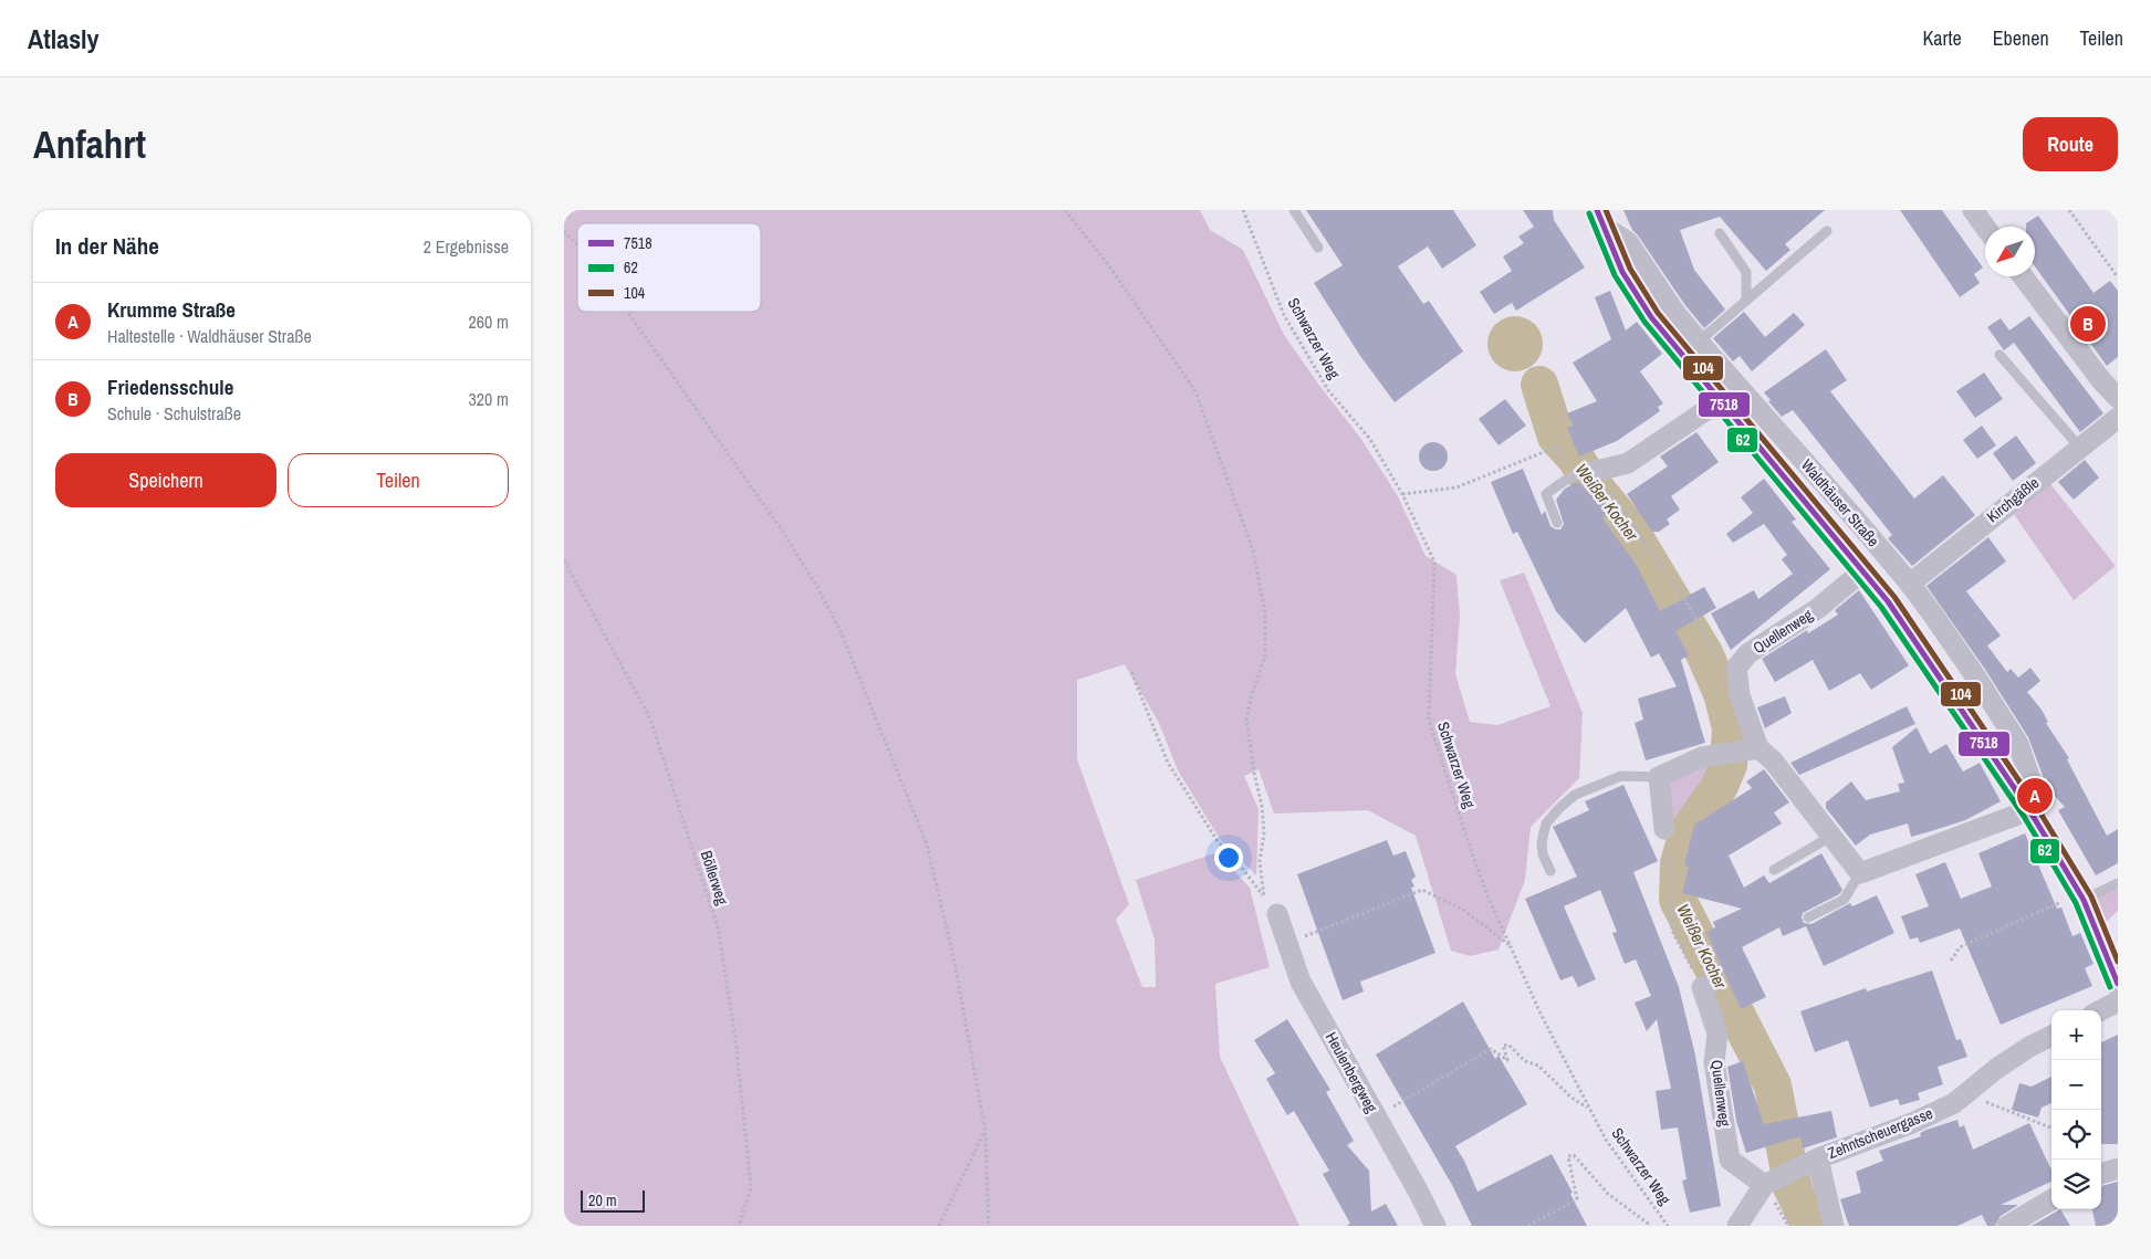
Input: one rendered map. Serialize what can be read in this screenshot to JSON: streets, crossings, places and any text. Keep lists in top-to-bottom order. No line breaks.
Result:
{"streets":{"street":["Kirchgäßle","Waldhäuser Straße","Quellenweg","Heulenbergweg","Zehntscheuergasse"],"path":["Schwarzer Weg","Böllerweg"]},"crossings":[["Kirchgäßle","Waldhäuser Straße"],["Waldhäuser Straße","Quellenweg"]],"water":["Weißer Kocher"],"lines":["transit line 7518","transit line 104","transit line 62"],"legend":["7518","62","104"],"scale_bar":"20 m","north":"bottom left","page":{"header":"Atlasly","nav":["Karte","Ebenen","Teilen"],"buttons":["Route",["Speichern","Teilen"]],"title":"Anfahrt","heading":["In der Nähe","2 Ergebnisse"],"list":[{"mark":"A","name":"Krumme Straße","note":"Haltestelle · Waldhäuser Straße","value":"260 m"},{"mark":"B","name":"Friedensschule","note":"Schule · Schulstraße","value":"320 m"}],"pins":["B","A"],"map_buttons":["+","−"],"scale":"20 m"}}
